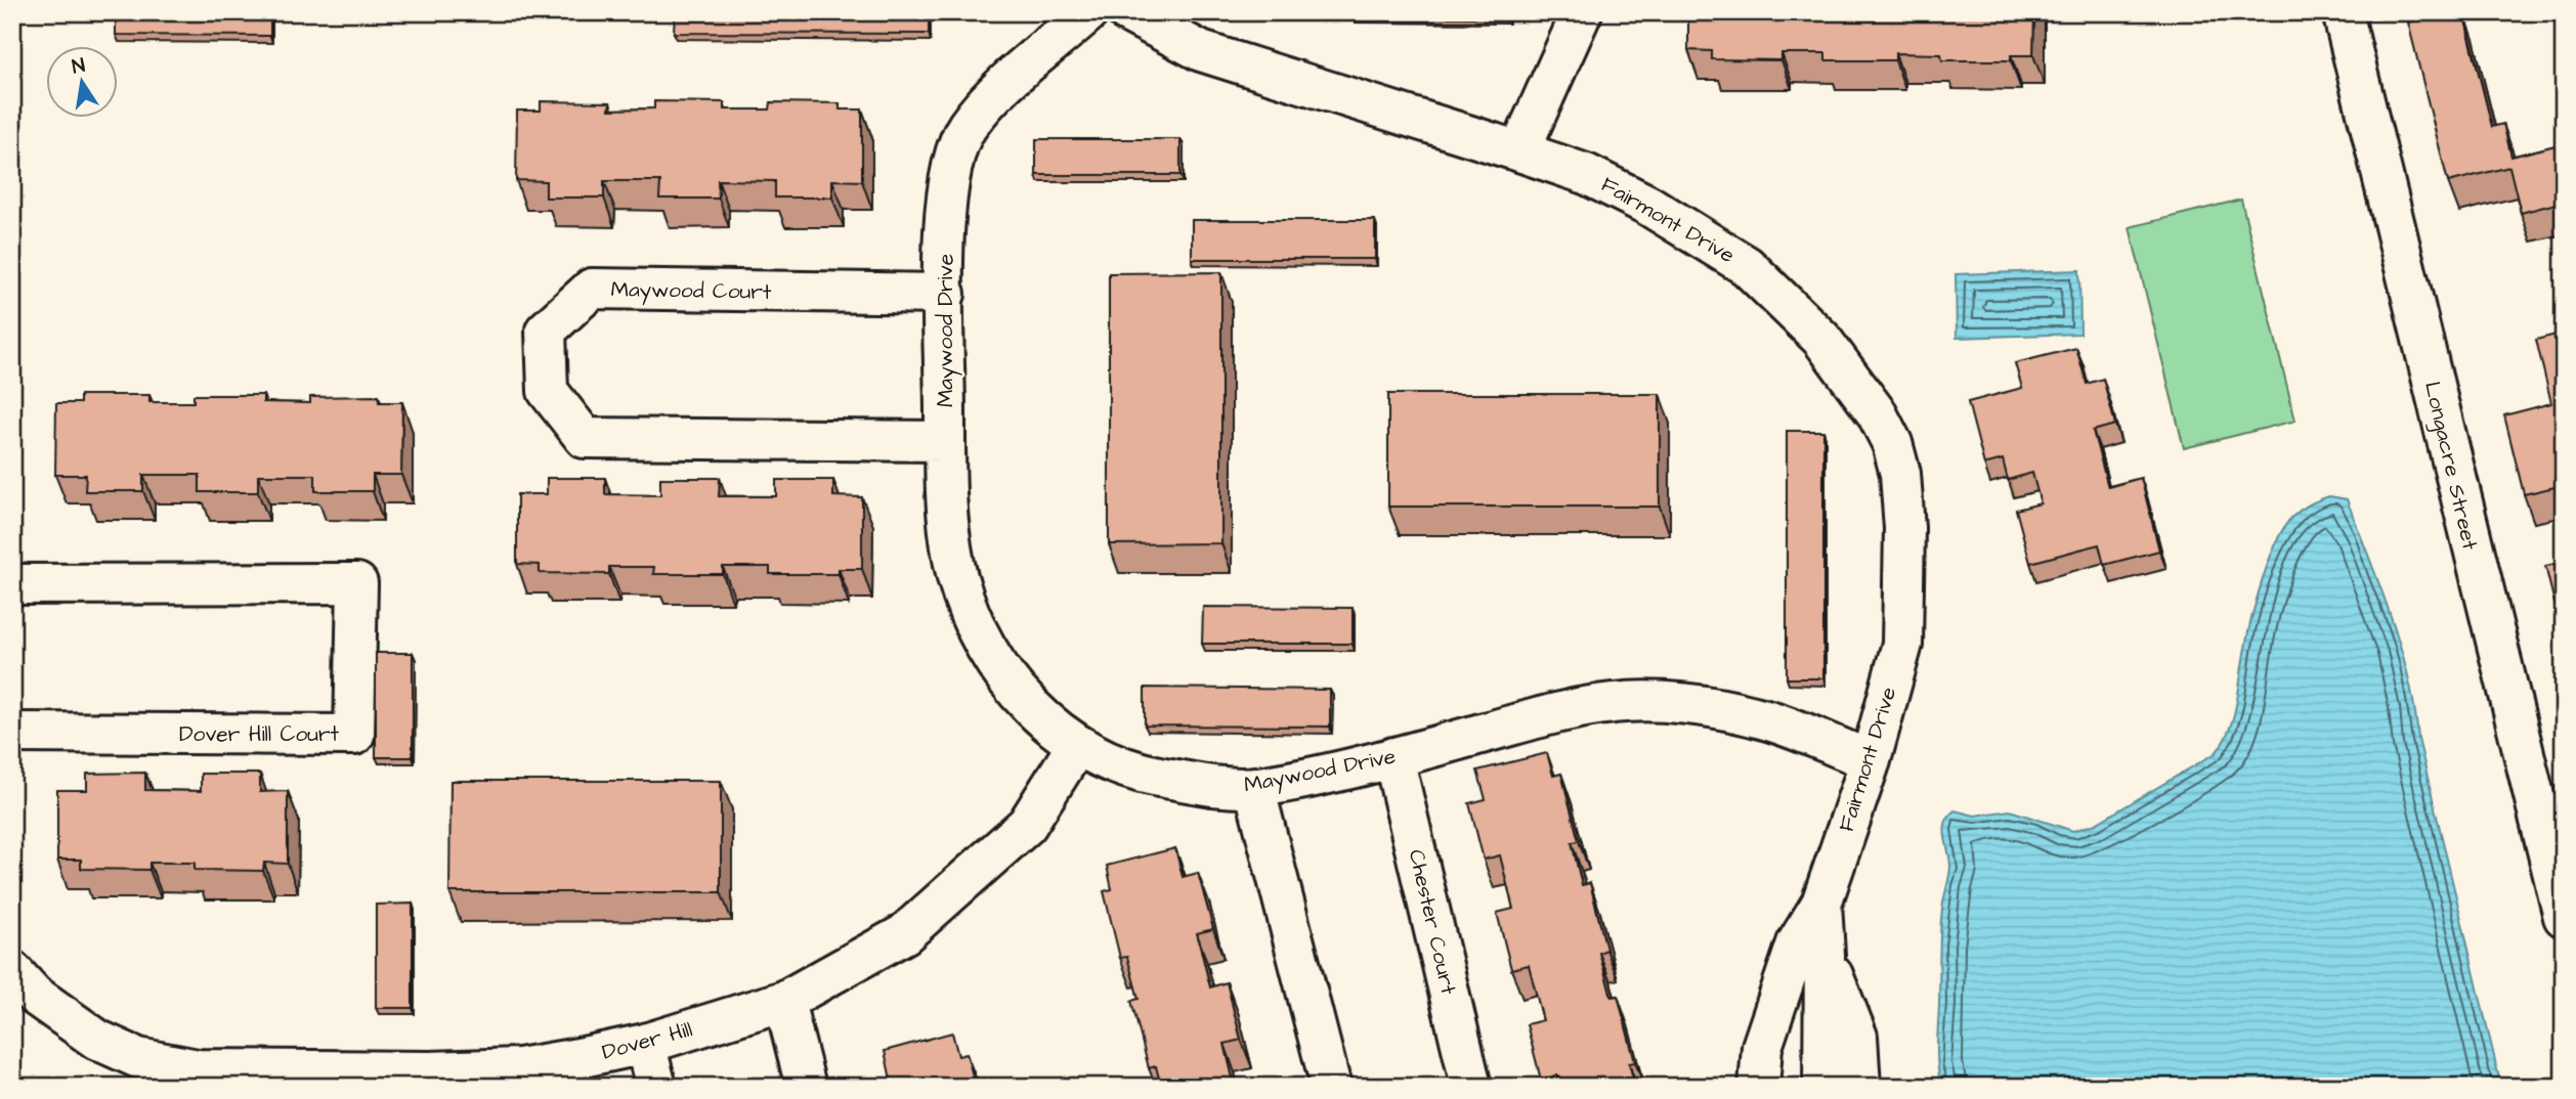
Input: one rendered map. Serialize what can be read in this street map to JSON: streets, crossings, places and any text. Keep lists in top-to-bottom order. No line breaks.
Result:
{"streets":{"street":["Fairmont Drive","Maywood Court","Maywood Drive","Longacre Street","Dover Hill Court","Chester Court","Dover Hill"]},"crossings":[["Fairmont Drive","Maywood Drive"],["Maywood Court","Maywood Drive"],["Maywood Drive","Chester Court"],["Maywood Drive","Dover Hill"]],"north":"top"}
